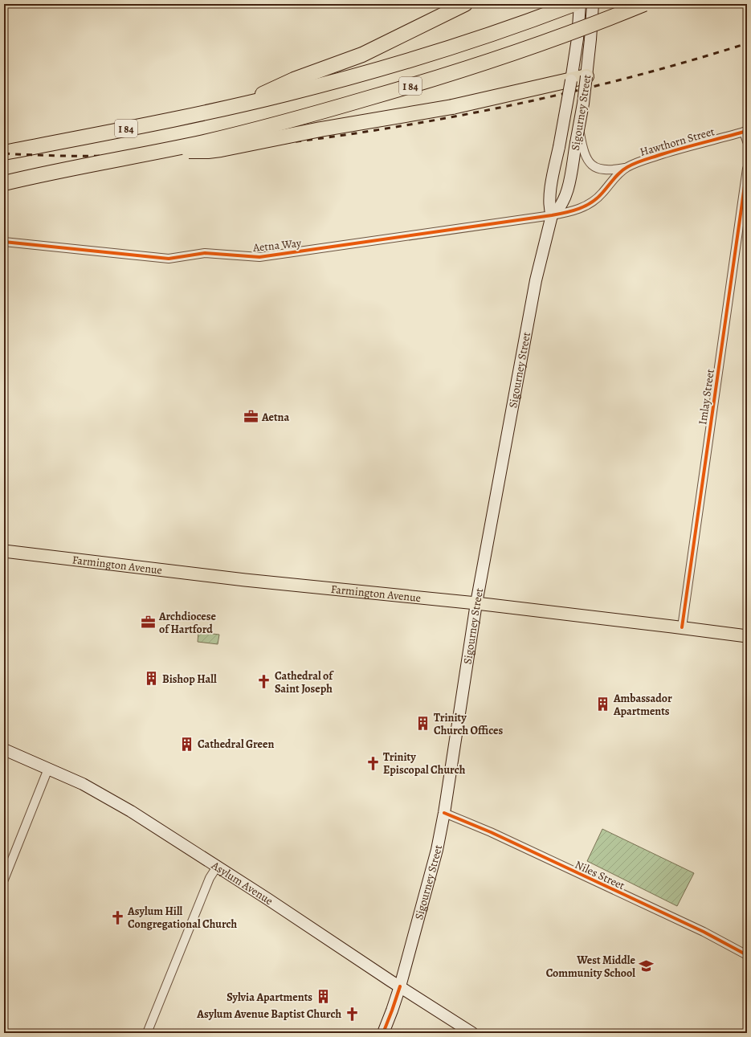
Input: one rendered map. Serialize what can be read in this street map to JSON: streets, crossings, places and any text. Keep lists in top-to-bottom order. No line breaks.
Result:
{"streets":{"highway":["I 84"],"main road":["Sigourney Street","Farmington Avenue","Asylum Avenue"],"street":["Hawthorn Street","Aetna Way","Imlay Street","Niles Street"]},"crossings":[["Sigourney Street","Hawthorn Street"],["Sigourney Street","Aetna Way"],["Sigourney Street","Farmington Avenue"],["Sigourney Street","Niles Street"],["Sigourney Street","Asylum Avenue"],["Hawthorn Street","Aetna Way"],["Imlay Street","Farmington Avenue"]],"places":{"office":["Aetna","Archdiocese of Hartford"],"building":["Bishop Hall","Ambassador Apartments","Trinity Church Offices","Cathedral Green","Sylvia Apartments"],"church":["Cathedral of Saint Joseph","Trinity Episcopal Church","Asylum Hill Congregational Church","Asylum Avenue Baptist Church"],"school or university":["West Middle Community School"]}}
